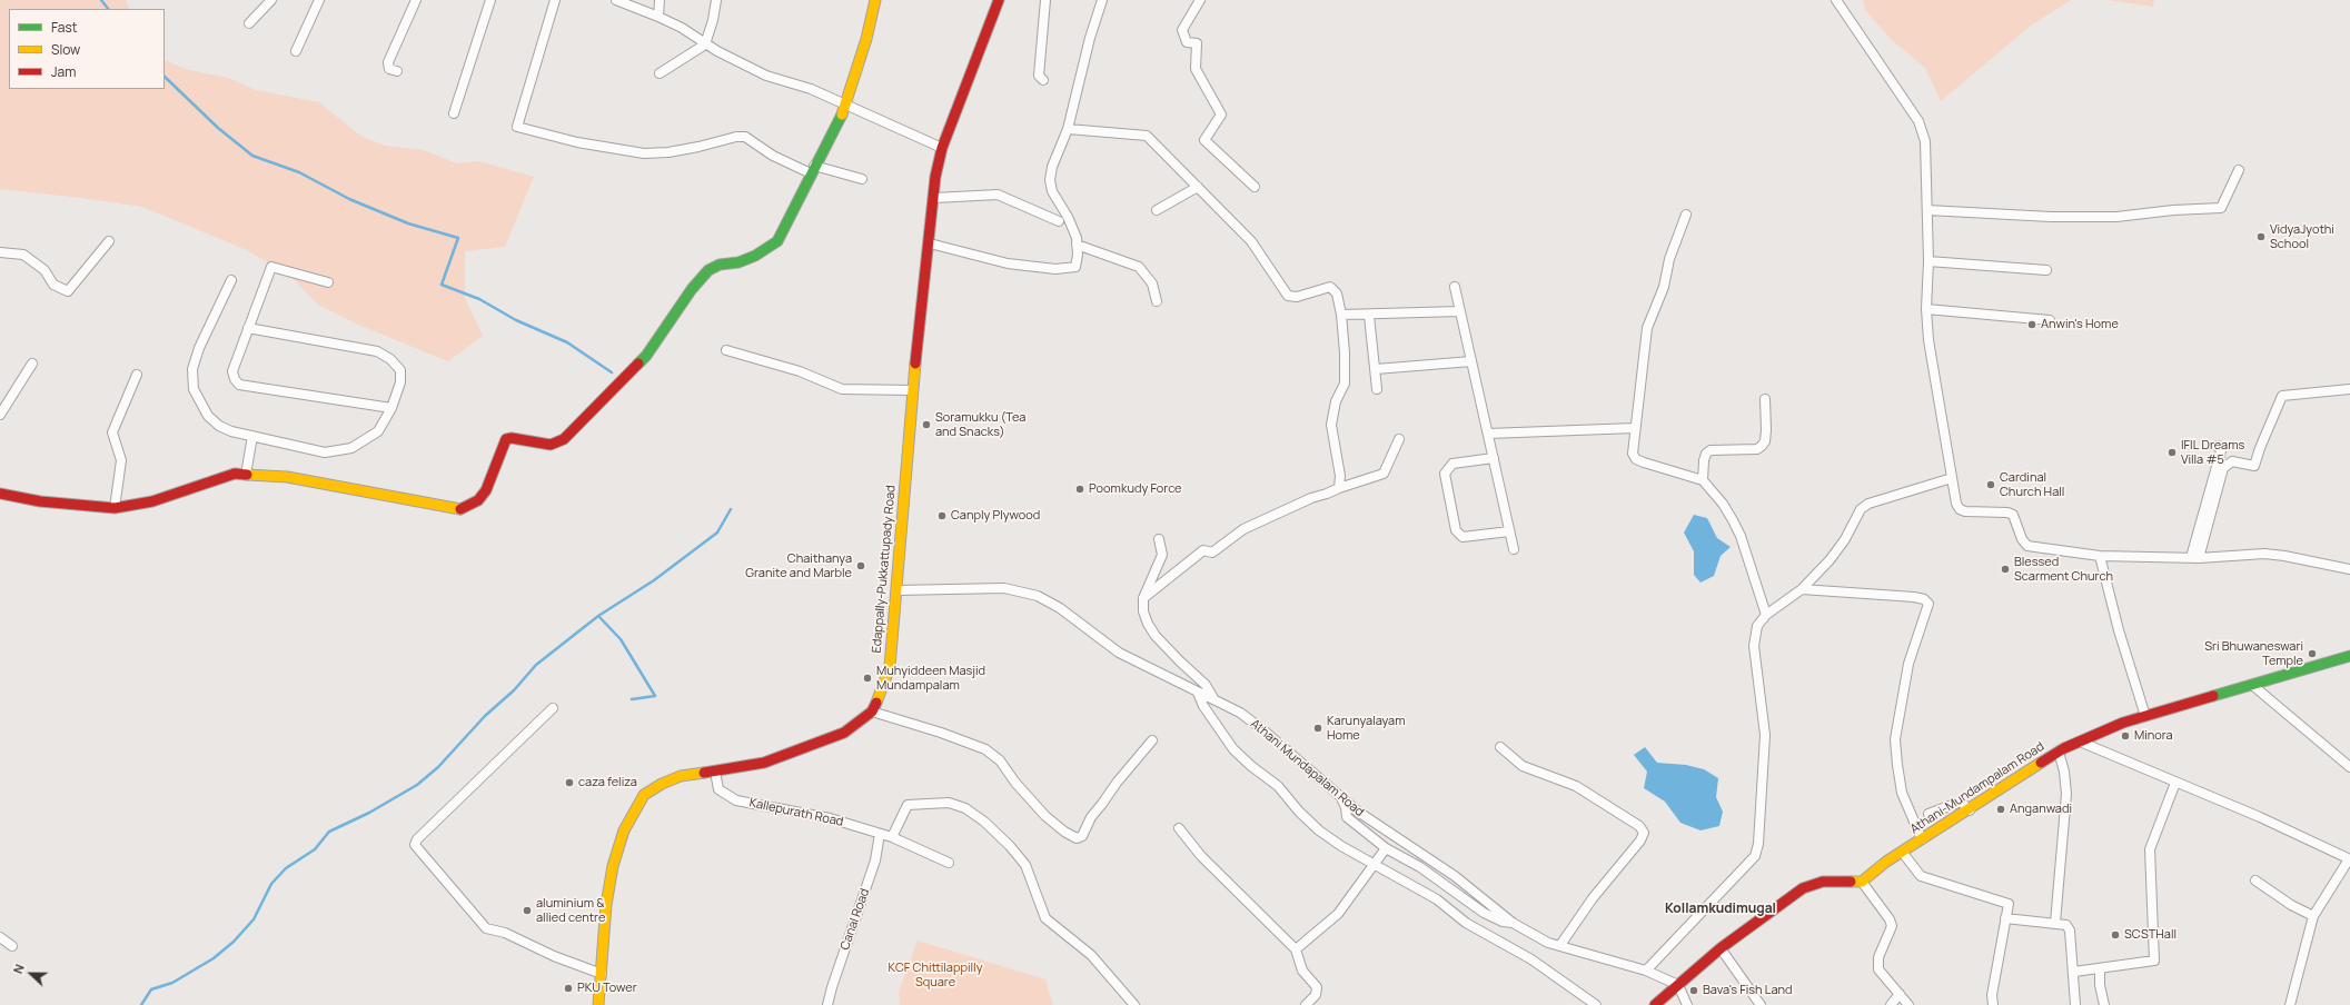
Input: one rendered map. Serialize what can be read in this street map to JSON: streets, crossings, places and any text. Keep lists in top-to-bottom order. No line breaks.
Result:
{"streets":{"street":["Edappally-Pukkattupady Road","Athani Mundapalam Road","Athani-Mundampalam Road","Kallepurath Road","Canal Road"]},"crossings":[["Edappally-Pukkattupady Road","Athani Mundapalam Road"],["Edappally-Pukkattupady Road","Kallepurath Road"],["Kallepurath Road","Canal Road"]],"districts":["Kollamkudimugal"],"parks":["KCF Chittilappilly Square"],"places":["VidyaJyothi School","Anwin's Home","Soramukku (Tea and Snacks)","IFIL Dreams Villa #5","Cardinal Church Hall","Poomkudy Force","Canply Plywood","Chaithanya Granite and Marble","Blessed Scarment Church","Sri Bhuwaneswari Temple","Muhyiddeen Masjid Mundampalam","Karunyalayam Home","Minora","caza feliza","Anganwadi","aluminium & allied centre","SCSTHall","PKU Tower","Bava's Fish Land"],"legend":["Fast","Slow","Jam"],"north":"left"}
